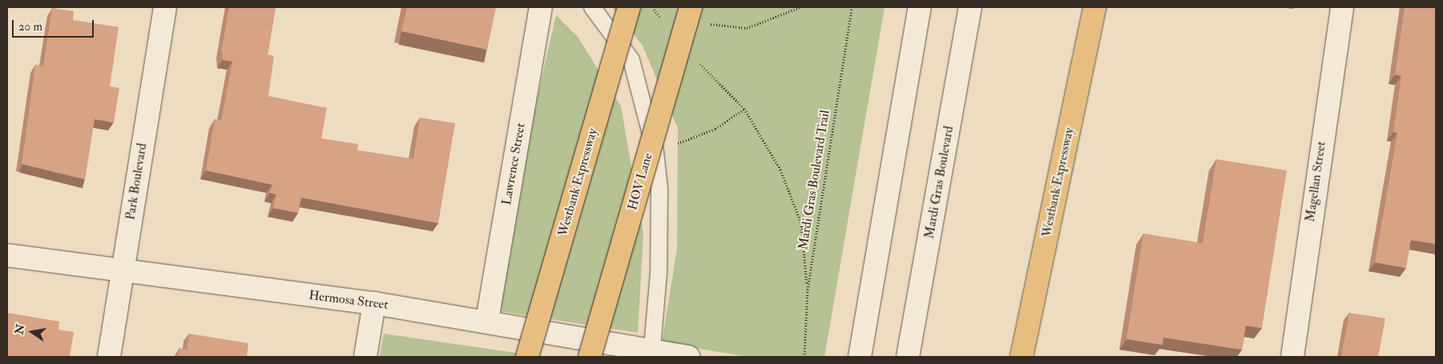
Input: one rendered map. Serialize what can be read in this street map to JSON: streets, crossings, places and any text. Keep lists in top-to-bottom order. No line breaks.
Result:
{"streets":{"highway":["HOV Lane","Westbank Expressway"],"street":["Lawrence Street","Park Boulevard","Magellan Street","Mardi Gras Boulevard","Hermosa Street"],"path":["Mardi Gras Boulevard Trail"]},"crossings":[["Lawrence Street","Hermosa Street"],["Park Boulevard","Hermosa Street"]],"scale_bar":"20 m","north":"left"}
